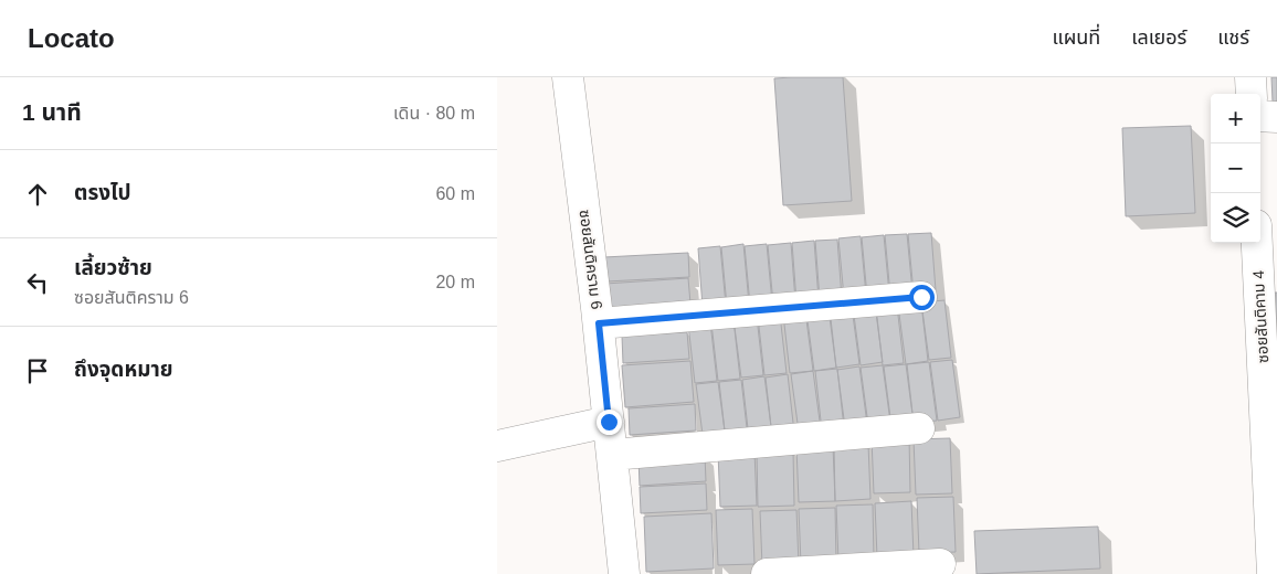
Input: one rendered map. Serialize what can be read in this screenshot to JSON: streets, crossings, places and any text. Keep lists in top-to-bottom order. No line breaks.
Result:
{"streets":{"street":["ซอยสันติคราม 6","ซอยสันติคาม 4"]},"page":{"header":"Locato","nav":["แผนที่","เลเยอร์","แชร์"],"heading":["1 นาที","เดิน · 80 m"],"map_buttons":["+","−"],"list":[["ตรงไป","60 m"],["เลี้ยวซ้าย","ซอยสันติคราม 6","20 m"],"ถึงจุดหมาย"]}}
